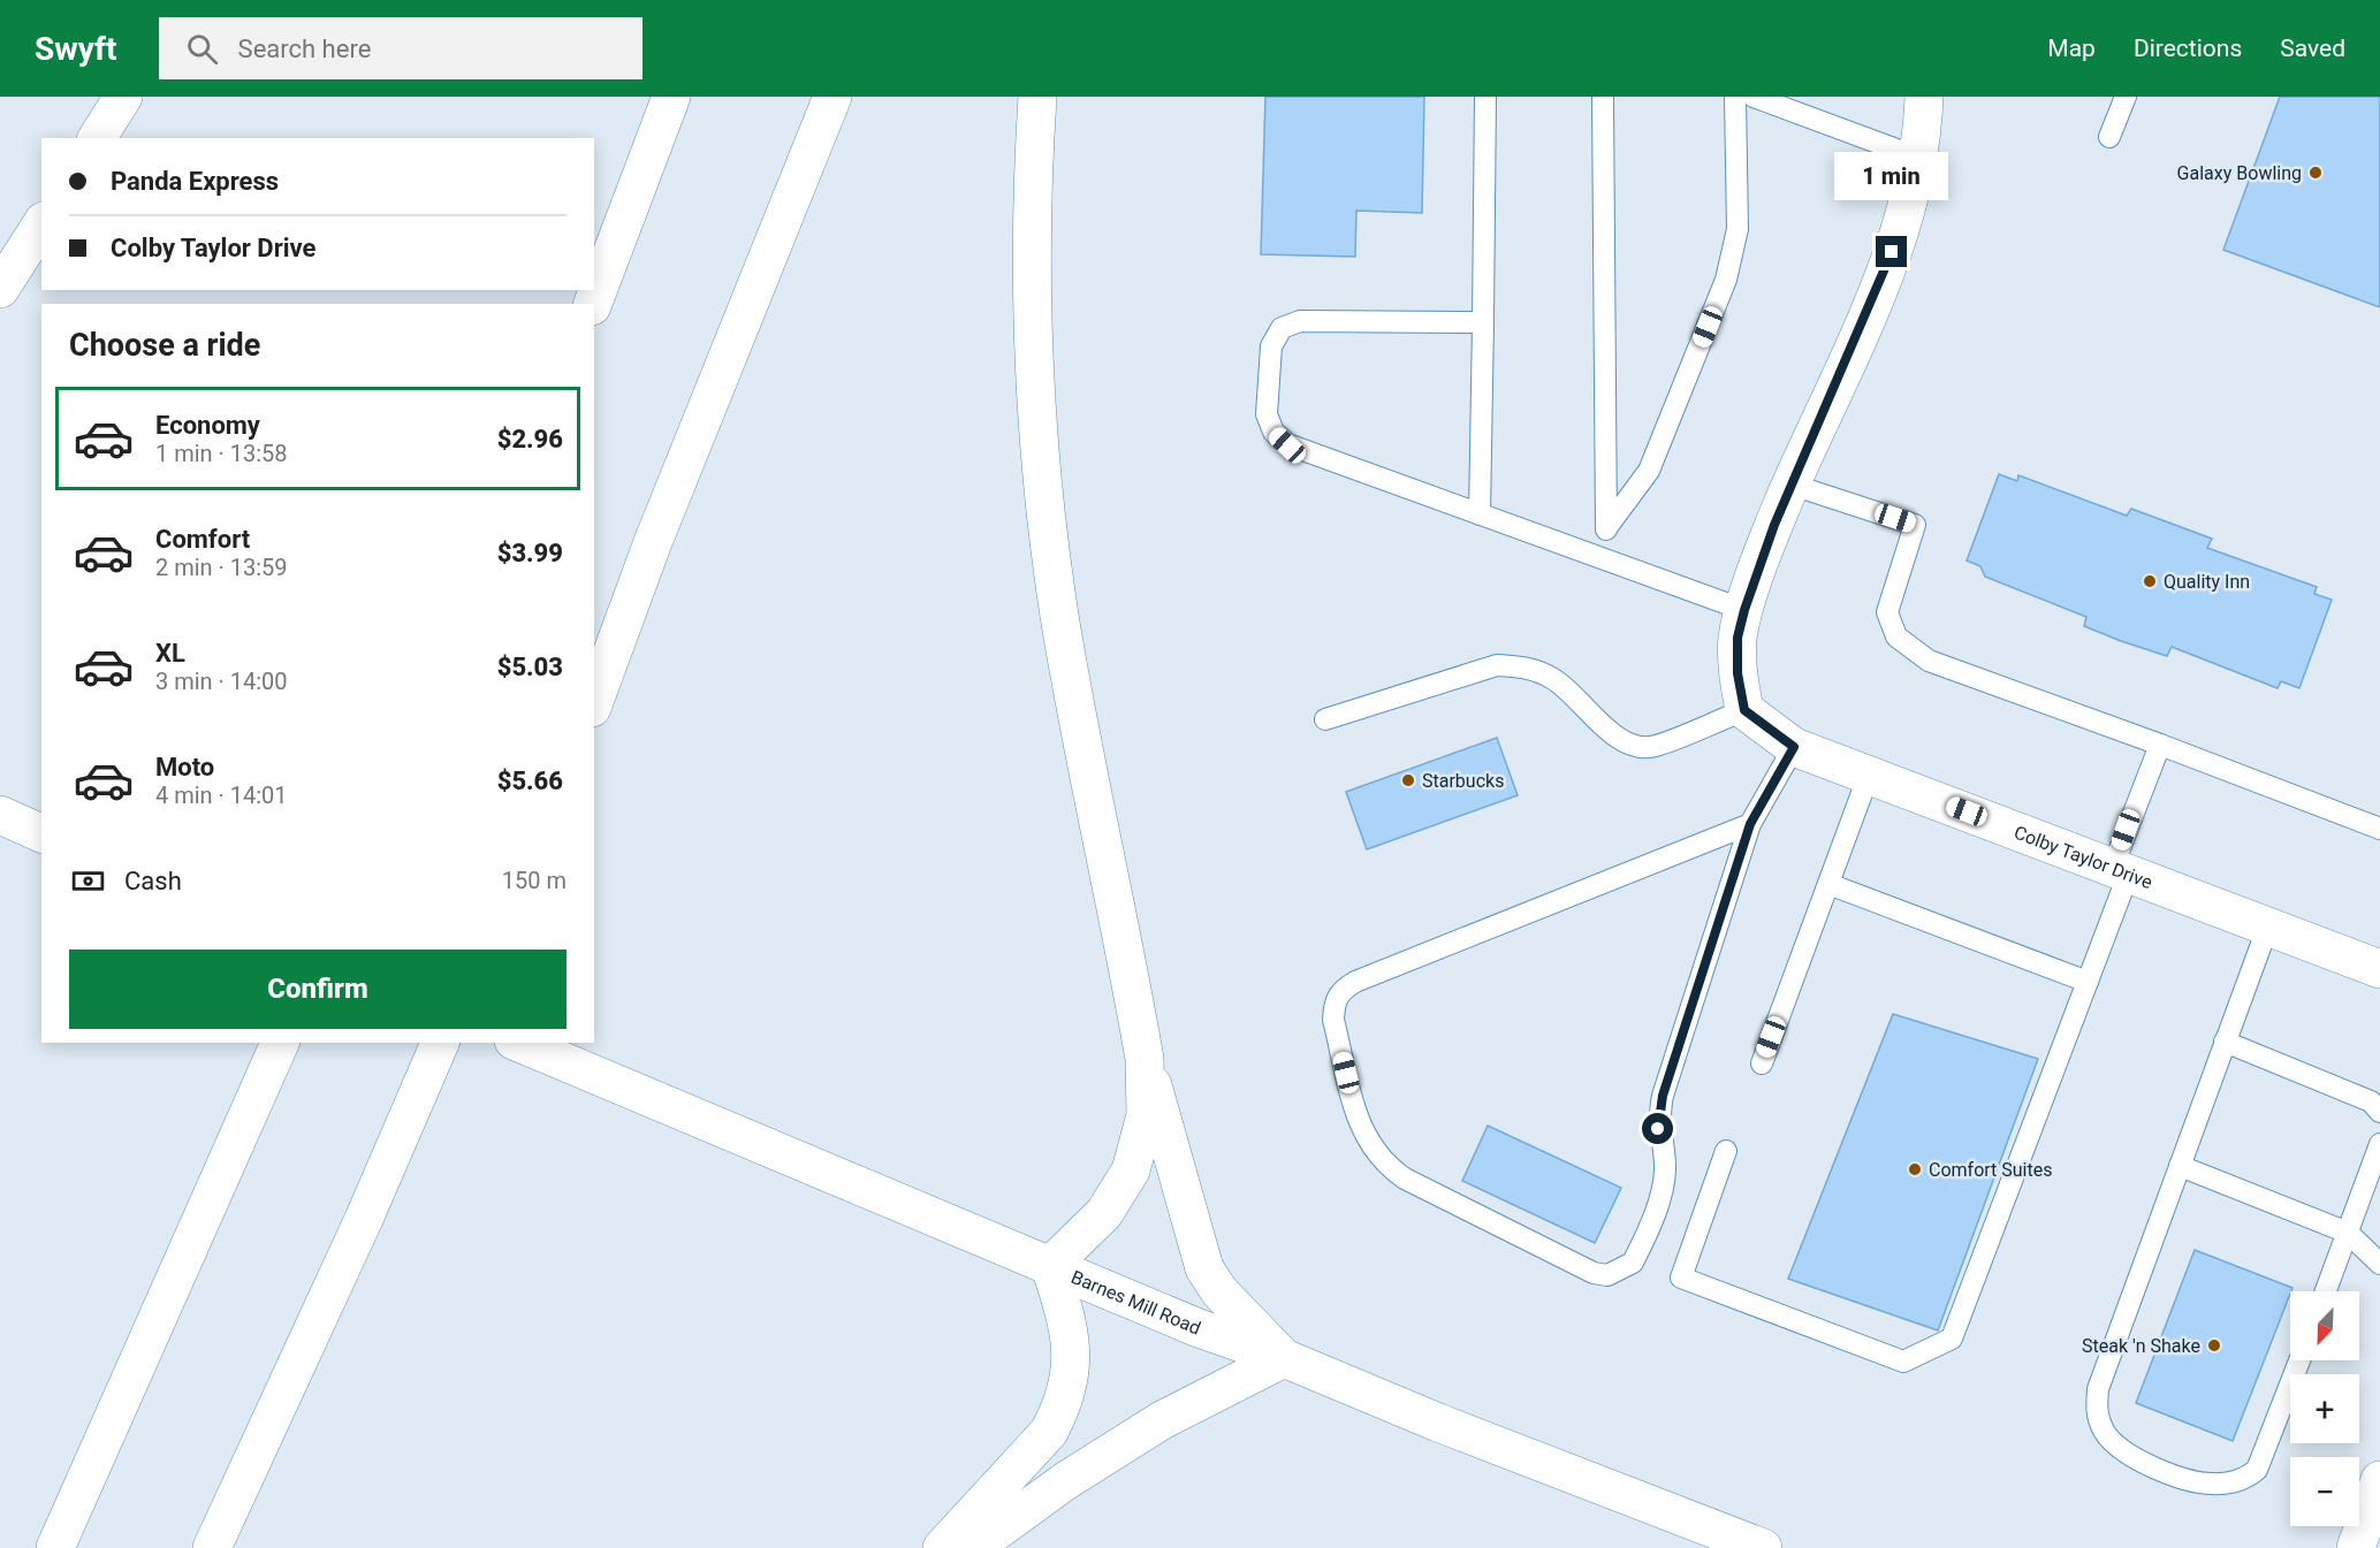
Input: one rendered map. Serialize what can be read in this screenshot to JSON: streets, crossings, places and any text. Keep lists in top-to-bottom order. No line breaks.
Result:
{"streets":{"main road":["Colby Taylor Drive","Barnes Mill Road"]},"places":["Galaxy Bowling","Quality Inn","Starbucks","Comfort Suites","Steak 'n Shake"],"north":"bottom left","page":{"header":"Swyft","search":"Search here","nav":["Map","Directions","Saved"],"banner":["Panda Express","Colby Taylor Drive"],"bubble":"1 min","heading":"Choose a ride","list":[{"name":"Economy","note":"1 min · 13:58","value":"$2.96"},{"name":"Comfort","note":"2 min · 13:59","value":"$3.99"},{"name":"XL","note":"3 min · 14:00","value":"$5.03"},{"name":"Moto","note":"4 min · 14:01","value":"$5.66"}],"pay":["Cash","150 m"],"buttons":"Confirm","map_buttons":["+","−"]}}
